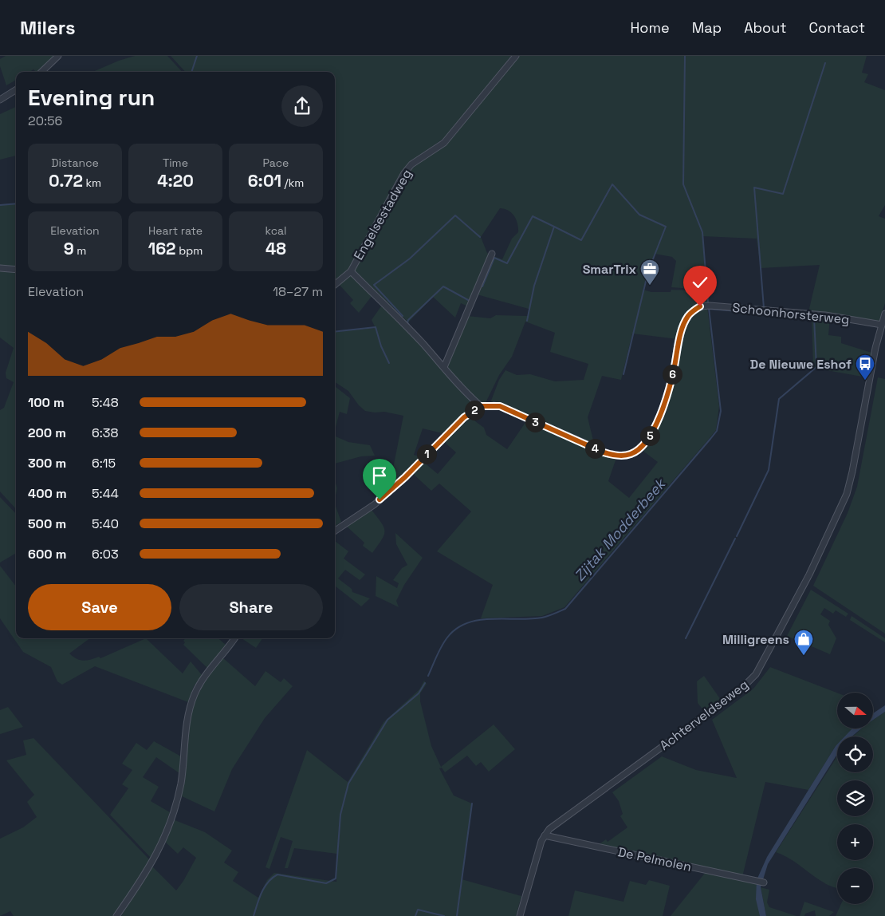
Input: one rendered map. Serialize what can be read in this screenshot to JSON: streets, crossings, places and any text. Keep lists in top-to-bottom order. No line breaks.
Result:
{"streets":{"street":["Engelsestadweg","Schoonhorsterweg","Achterveldseweg","De Pelmolen"]},"crossings":[["Engelsestadweg","Schoonhorsterweg"],["Schoonhorsterweg","Achterveldseweg"],["Achterveldseweg","De Pelmolen"]],"water":["Zijtak Modderbeek"],"places":{"office":["SmarTrix"],"bus stop":["De Nieuwe Eshof"],"shop":["Milligreens"]},"north":"right","page":{"header":"Milers","nav":["Home","Map","About","Contact"],"heading":["Evening run","20:56"],"stats":[["Distance","0.72 km"],["Time","4:20"],["Pace","6:01 /km"],["Elevation","9 m"],["Heart rate","162 bpm"],["kcal","48"]],"chart":["Elevation","18–27 m"],"pins":["6","2","3","5","4","1"],"list":[{"name":"100 m","note":"5:48"},{"name":"200 m","note":"6:38"},{"name":"300 m","note":"6:15"},{"name":"400 m","note":"5:44"},{"name":"500 m","note":"5:40"},{"name":"600 m","note":"6:03"}],"buttons":["Save","Share"],"map_buttons":["+","−"]}}
